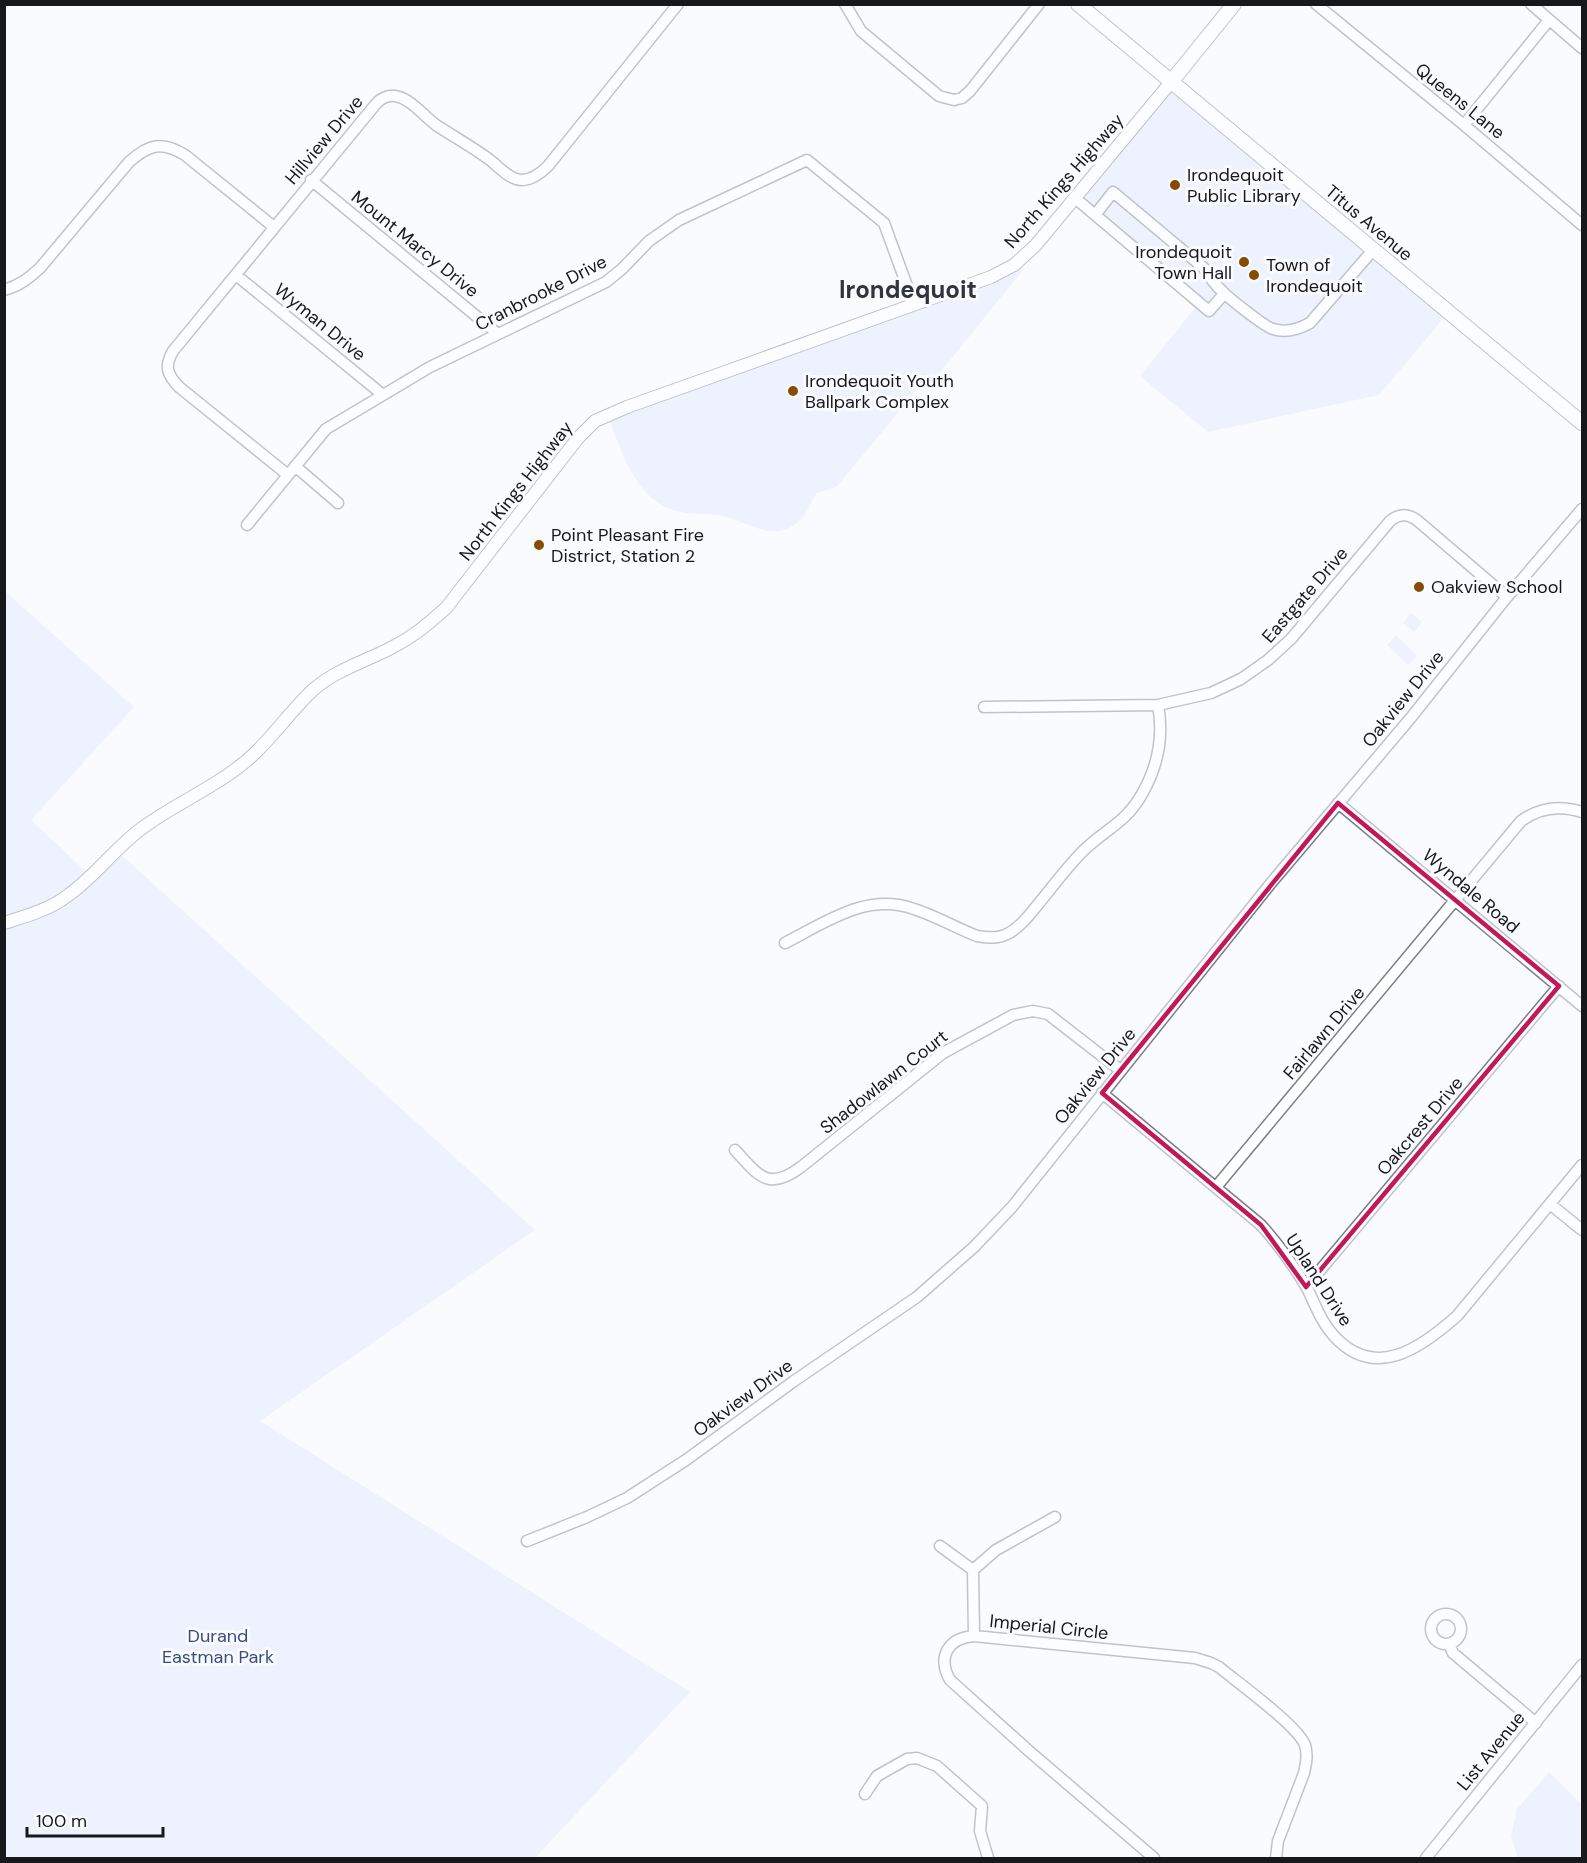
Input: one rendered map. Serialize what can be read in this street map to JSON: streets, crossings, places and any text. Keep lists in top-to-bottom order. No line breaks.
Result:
{"streets":{"main road":["Titus Avenue"],"street":["Queens Lane","Hillview Drive","North Kings Highway","Mount Marcy Drive","Cranbrooke Drive","Wyman Drive","Eastgate Drive","Oakview Drive","Wyndale Road","Fairlawn Drive","Shadowlawn Court","Oakcrest Drive","Upland Drive","Imperial Circle","List Avenue"]},"crossings":[["Hillview Drive","Mount Marcy Drive"],["Hillview Drive","Cranbrooke Drive"],["Hillview Drive","Wyman Drive"],["North Kings Highway","Titus Avenue"],["North Kings Highway","Cranbrooke Drive"],["Mount Marcy Drive","Cranbrooke Drive"],["Cranbrooke Drive","Wyman Drive"],["Eastgate Drive","Oakview Drive"],["Oakview Drive","Wyndale Road"],["Oakview Drive","Shadowlawn Court"],["Oakview Drive","Upland Drive"],["Wyndale Road","Fairlawn Drive"],["Wyndale Road","Oakcrest Drive"],["Fairlawn Drive","Upland Drive"],["Oakcrest Drive","Upland Drive"]],"districts":["Irondequoit"],"parks":["Durand Eastman Park"],"places":["Irondequoit Public Library","Irondequoit Town Hall","Town of Irondequoit","Irondequoit Youth Ballpark Complex","Point Pleasant Fire District, Station 2","Oakview School"],"scale_bar":"100 m"}
